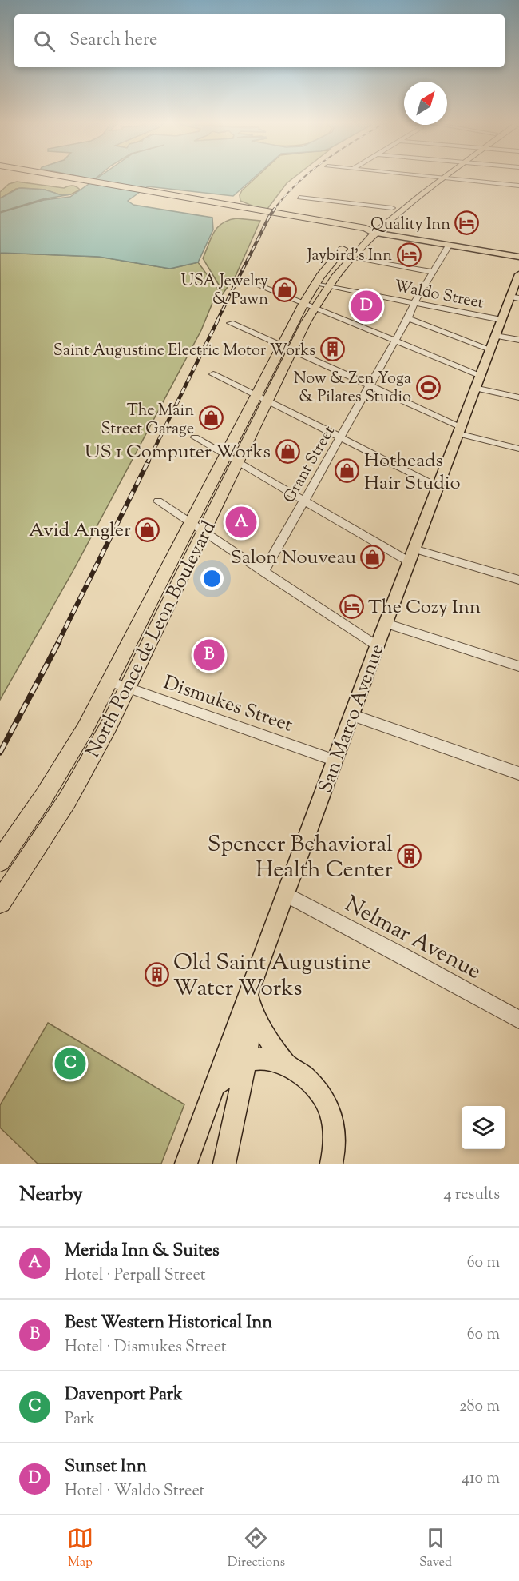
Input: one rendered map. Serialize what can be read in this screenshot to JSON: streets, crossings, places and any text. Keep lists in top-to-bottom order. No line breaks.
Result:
{"streets":{"highway":["North Ponce de Leon Boulevard"],"main road":["San Marco Avenue"],"street":["Waldo Street","Grant Street","Dismukes Street","Nelmar Avenue"]},"crossings":[["Waldo Street","Grant Street"],["Waldo Street","North Ponce de Leon Boulevard"],["Waldo Street","San Marco Avenue"],["North Ponce de Leon Boulevard","Dismukes Street"],["Dismukes Street","San Marco Avenue"],["San Marco Avenue","Nelmar Avenue"]],"places":{"hotel":["Quality Inn","Jaybird's Inn","The Cozy Inn"],"shop":["USA Jewelry & Pawn","The Main Street Garage","US 1 Computer Works","Hotheads Hair Studio","Avid Angler","Salon Nouveau"],"building":["Saint Augustine Electric Motor Works","Spencer Behavioral Health Center","Old Saint Augustine Water Works"],"sports":["Now & Zen Yoga & Pilates Studio"]},"north":"top right","page":{"search":"Search here","pins":["D","A","B","C"],"heading":["Nearby","4 results"],"list":[{"mark":"A","name":"Merida Inn & Suites","note":"Hotel · Perpall Street","value":"60 m"},{"mark":"B","name":"Best Western Historical Inn","note":"Hotel · Dismukes Street","value":"60 m"},{"mark":"C","name":"Davenport Park","note":"Park","value":"280 m"},{"mark":"D","name":"Sunset Inn","note":"Hotel · Waldo Street","value":"410 m"}],"nav":["Map","Directions","Saved"]}}
